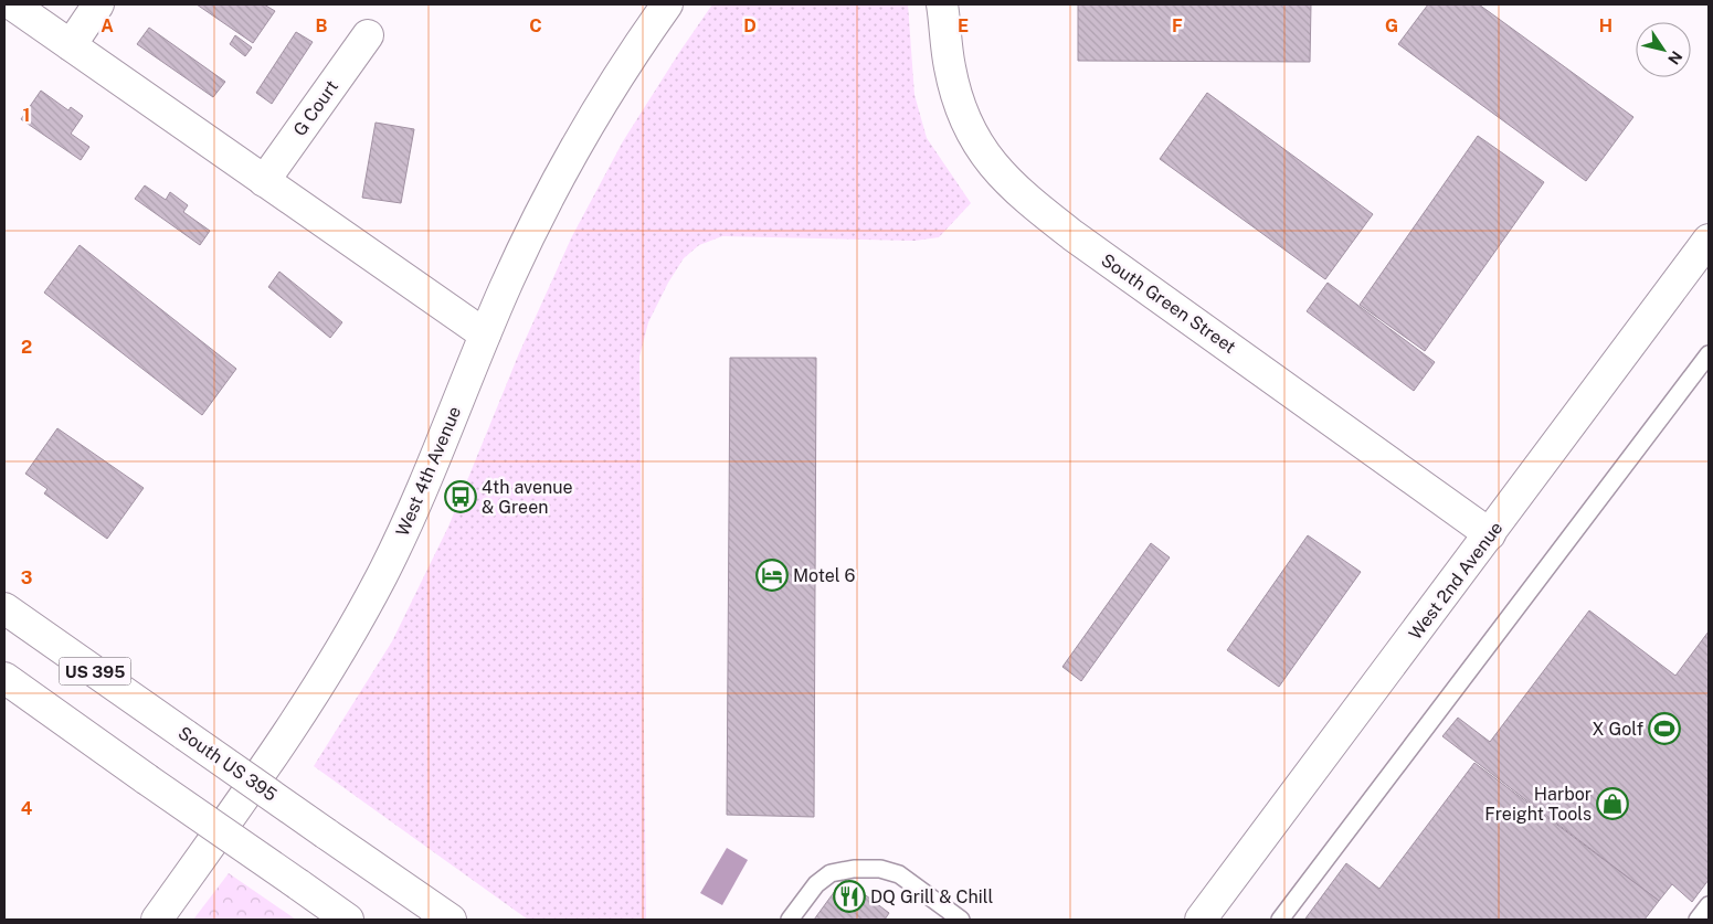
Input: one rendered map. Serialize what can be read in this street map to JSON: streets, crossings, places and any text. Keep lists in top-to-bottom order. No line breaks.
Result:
{"streets":{"main road":["G Court","South Green Street","West 4th Avenue","West 2nd Avenue","US 395","South US 395"]},"crossings":[["South Green Street","West 2nd Avenue"]],"places":{"bus stop":["4th avenue & Green"],"hotel":["Motel 6"],"sports":["X Golf"],"shop":["Harbor Freight Tools"],"restaurant":["DQ Grill & Chill"]},"north":"bottom right","grid":{"columns":["A","B","C","D","E","F","G","H"],"rows":["1","2","3","4"]}}
